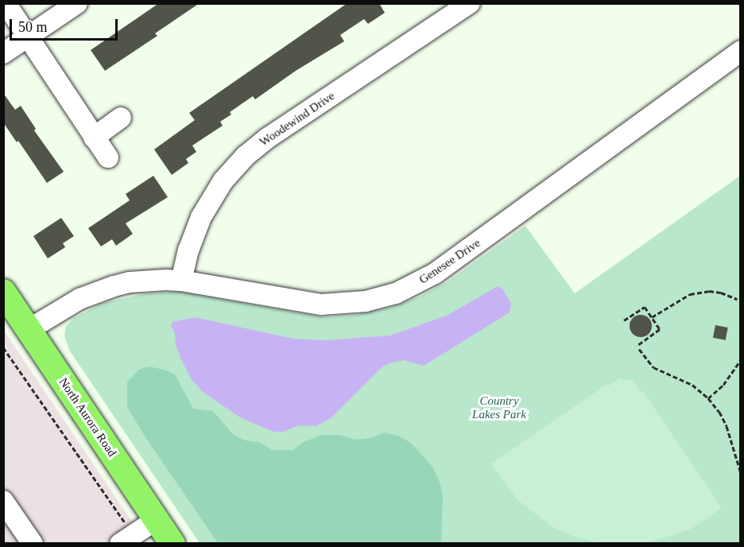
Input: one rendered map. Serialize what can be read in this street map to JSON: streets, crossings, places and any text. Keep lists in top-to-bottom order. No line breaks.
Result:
{"streets":{"main road":["North Aurora Road"],"street":["Woodewind Drive","Genesee Drive"]},"crossings":[["Woodewind Drive","Genesee Drive"],["Genesee Drive","North Aurora Road"]],"parks":["Country Lakes Park"],"scale_bar":"50 m"}
